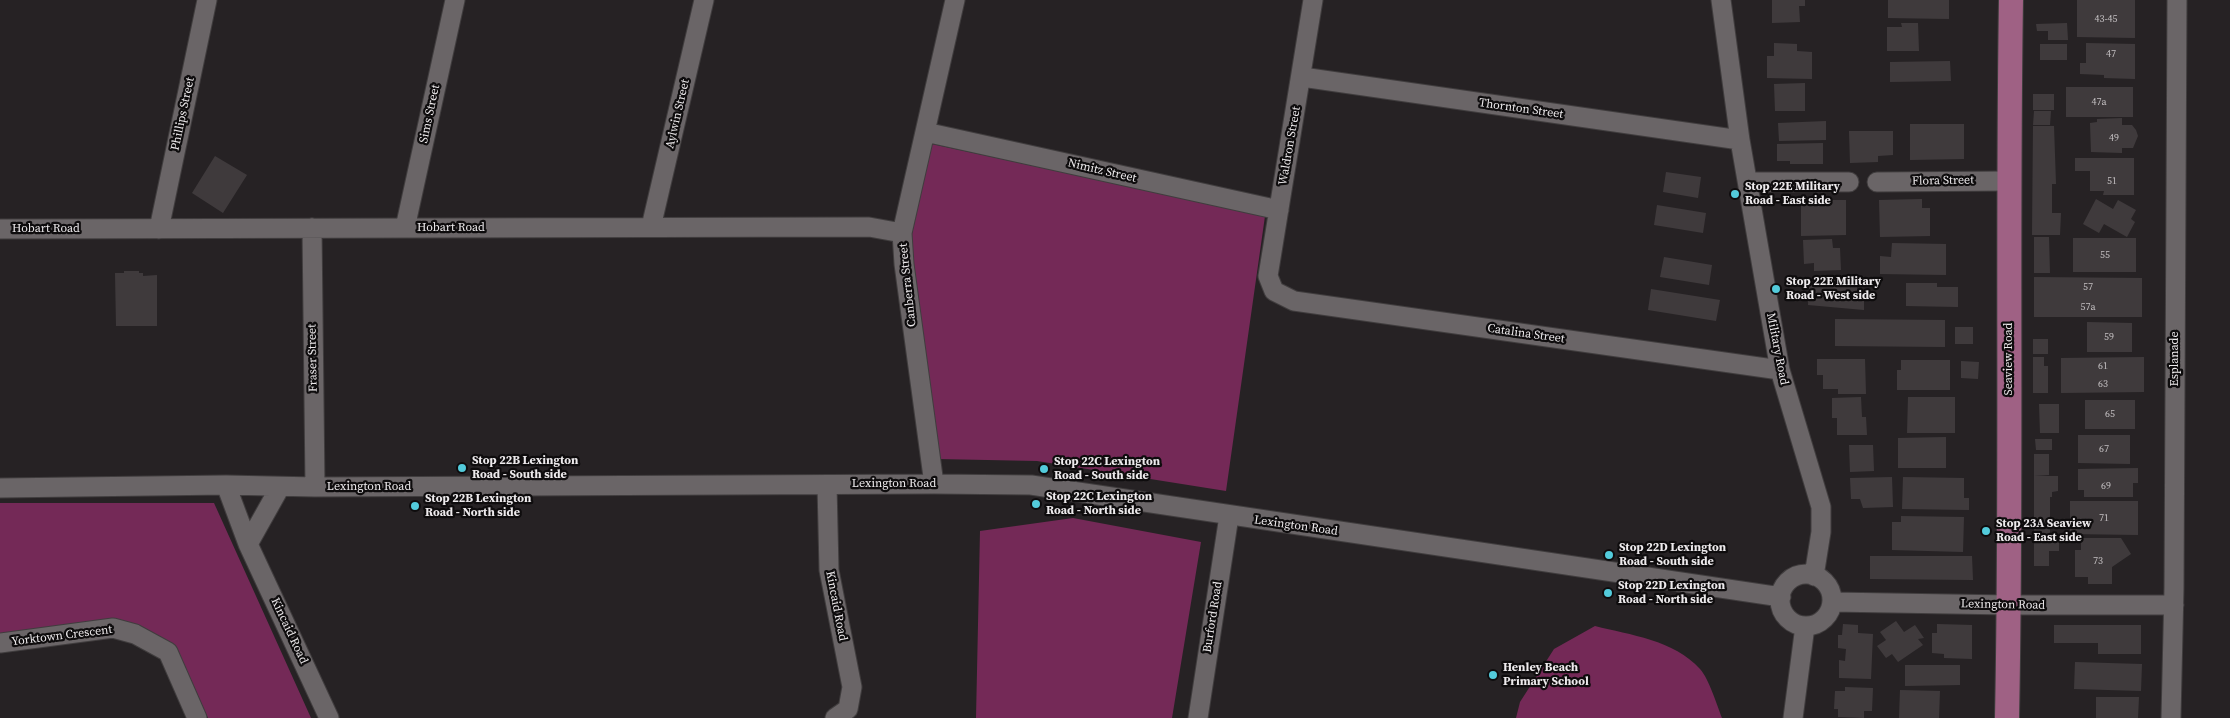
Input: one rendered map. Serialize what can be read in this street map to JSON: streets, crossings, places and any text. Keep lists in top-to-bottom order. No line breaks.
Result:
{"streets":{"main road":["Seaview Road"],"street":["Thornton Street","Phillips Street","Sims Street","Aylwin Street","Waldron Street","Nimitz Street","Flora Street","Hobart Road","Canberra Street","Catalina Street","Military Road","Fraser Street","Esplanade","Lexington Road","Kincaid Road","Burford Road","Yorktown Crescent"]},"crossings":[["Thornton Street","Waldron Street"],["Thornton Street","Military Road"],["Phillips Street","Hobart Road"],["Sims Street","Hobart Road"],["Aylwin Street","Hobart Road"],["Waldron Street","Nimitz Street"],["Waldron Street","Catalina Street"],["Nimitz Street","Canberra Street"],["Flora Street","Seaview Road"],["Hobart Road","Canberra Street"],["Hobart Road","Fraser Street"],["Canberra Street","Lexington Road"],["Catalina Street","Military Road"],["Military Road","Lexington Road"],["Fraser Street","Lexington Road"],["Seaview Road","Lexington Road"],["Esplanade","Lexington Road"],["Lexington Road","Kincaid Road"],["Lexington Road","Burford Road"]],"places":["Stop 22E Military Road - East side","Stop 22E Military Road - West side","Stop 22B Lexington Road - South side","Stop 22C Lexington Road - South side","Stop 22C Lexington Road - North side","Stop 22B Lexington Road - North side","Stop 23A Seaview Road - East side","Stop 22D Lexington Road - South side","Stop 22D Lexington Road - North side","Henley Beach Primary School"],"house_numbers":["43-45","47","47a","49","51","55","57","57a","59","61","63","65","67","69","71","73"]}
